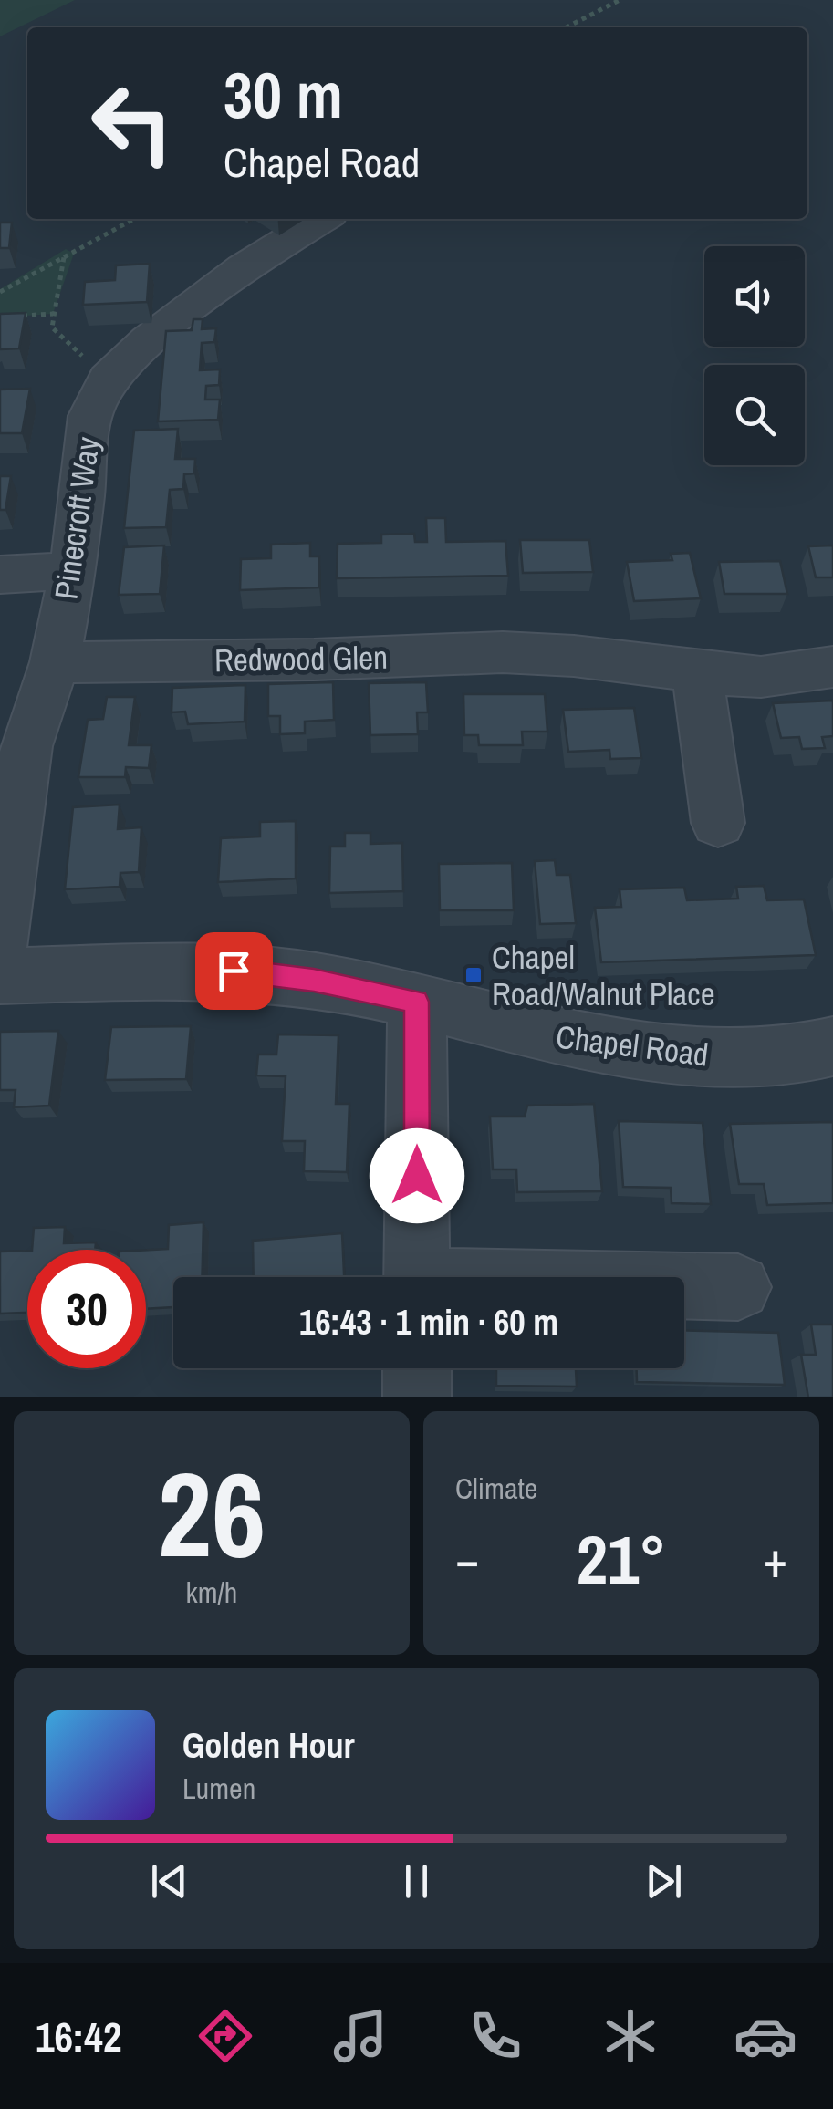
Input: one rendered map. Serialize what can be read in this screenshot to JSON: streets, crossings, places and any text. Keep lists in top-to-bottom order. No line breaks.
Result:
{"streets":{"street":["Pinecroft Way","Redwood Glen","Chapel Road"]},"crossings":[["Pinecroft Way","Redwood Glen"]],"places":{"transit":["Chapel Road/Walnut Place"]},"page":{"turn":["30 m","Chapel Road"],"limit":"30","trip":"16:43 · 1 min · 60 m","tile":[["26","km/h"],"Climate"],"heat":["−","21°","+"],"song":["Golden Hour","Lumen"],"tabs":"16:42"}}
